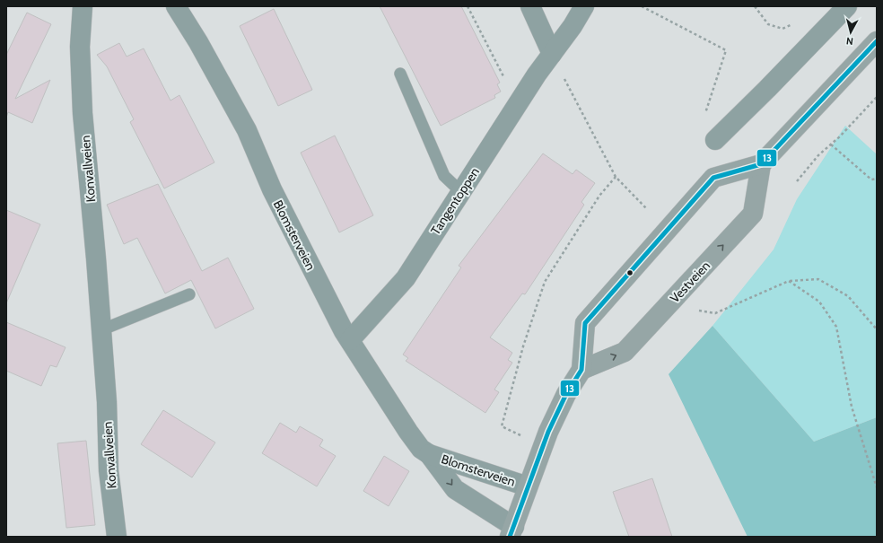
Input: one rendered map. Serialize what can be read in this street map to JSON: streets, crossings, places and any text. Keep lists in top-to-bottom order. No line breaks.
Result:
{"streets":{"main road":["Vestveien"],"street":["Konvallveien","Tangentoppen","Blomsterveien"]},"crossings":[["Tangentoppen","Blomsterveien"]],"lines":["transit line 13"],"north":"bottom"}
